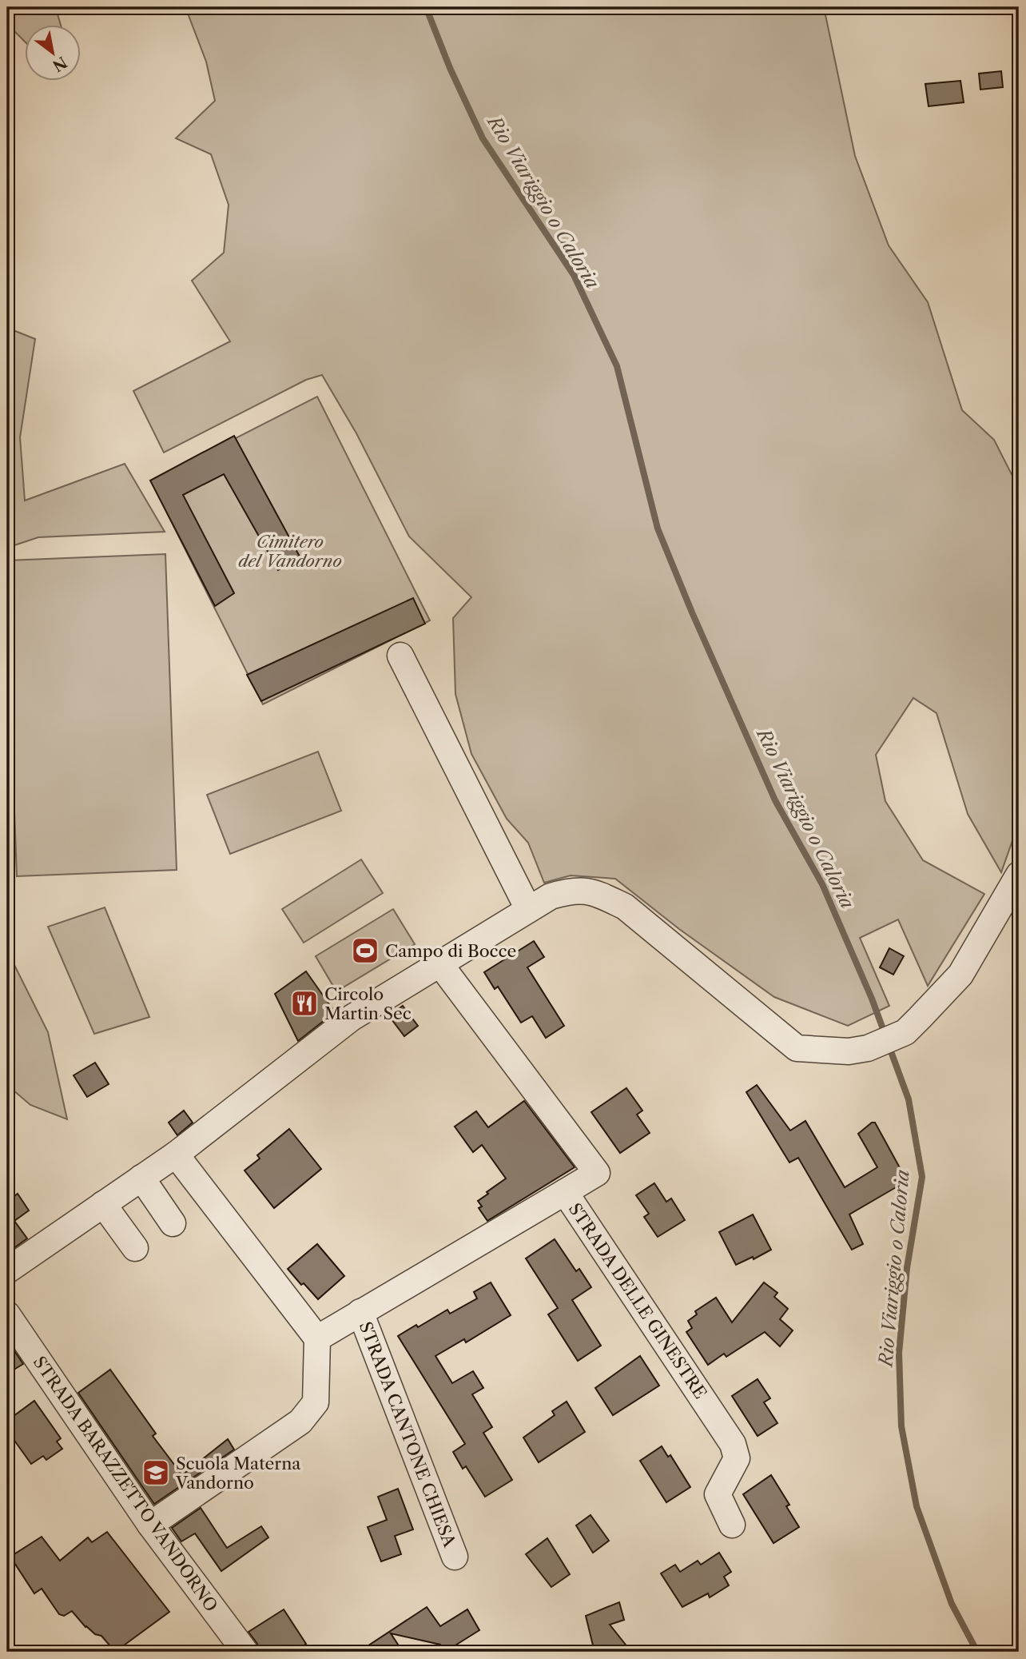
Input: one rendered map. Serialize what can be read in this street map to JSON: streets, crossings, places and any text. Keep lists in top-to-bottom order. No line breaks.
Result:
{"streets":{"street":["STRADA DELLE GINESTRE","STRADA CANTONE CHIESA","STRADA BARAZZETTO VANDORNO"]},"crossings":[["STRADA DELLE GINESTRE","STRADA CANTONE CHIESA"]],"water":["Rio Viariggio o Caloria"],"parks":["Cimitero del Vandorno"],"places":{"sports":["Campo di Bocce"],"restaurant":["Circolo Martin Sec"],"school or university":["Scuola Materna Vandorno"]},"north":"bottom right"}
